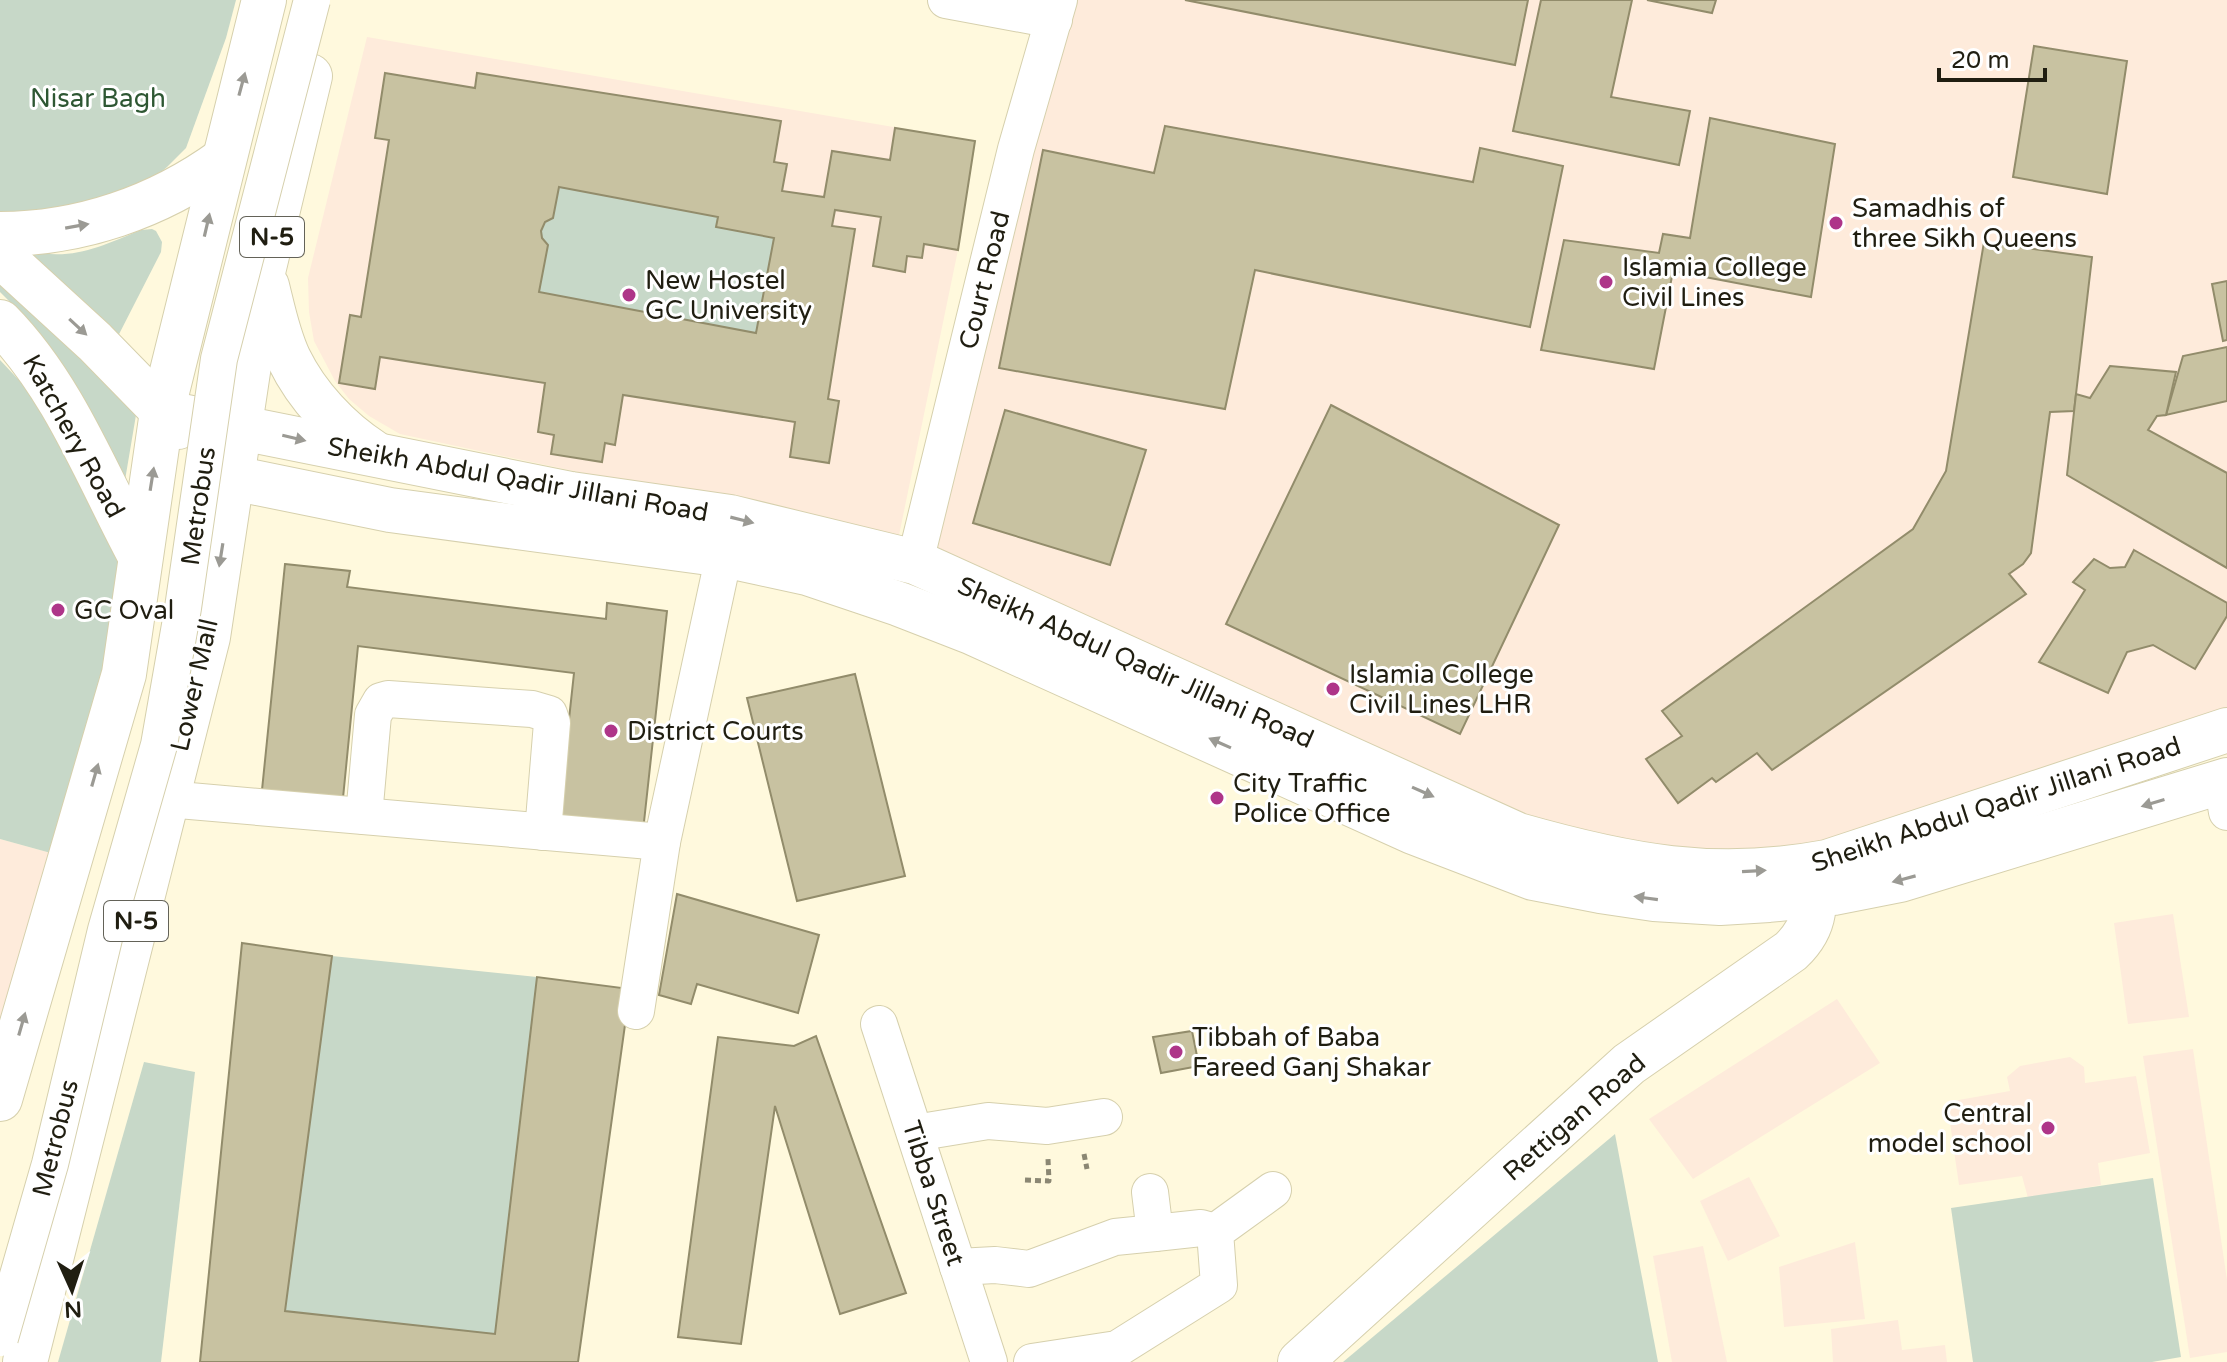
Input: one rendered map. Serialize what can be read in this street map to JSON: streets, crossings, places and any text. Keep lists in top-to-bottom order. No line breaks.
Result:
{"streets":{"main road":["N-5","Katchery Road","Sheikh Abdul Qadir Jillani Road","Lower Mall","Rettigan Road"],"street":["Court Road","Metrobus","Tibba Street"]},"crossings":[["N-5","Katchery Road"],["N-5","Sheikh Abdul Qadir Jillani Road"],["Court Road","Sheikh Abdul Qadir Jillani Road"],["Sheikh Abdul Qadir Jillani Road","Lower Mall"],["Sheikh Abdul Qadir Jillani Road","Rettigan Road"]],"parks":["Nisar Bagh"],"places":["Samadhis of three Sikh Queens","Islamia College Civil Lines","New Hostel GC University","GC Oval","Islamia College Civil Lines LHR","District Courts","City Traffic Police Office","Tibbah of Baba Fareed Ganj Shakar","Central model school"],"scale_bar":"20 m","north":"bottom"}
